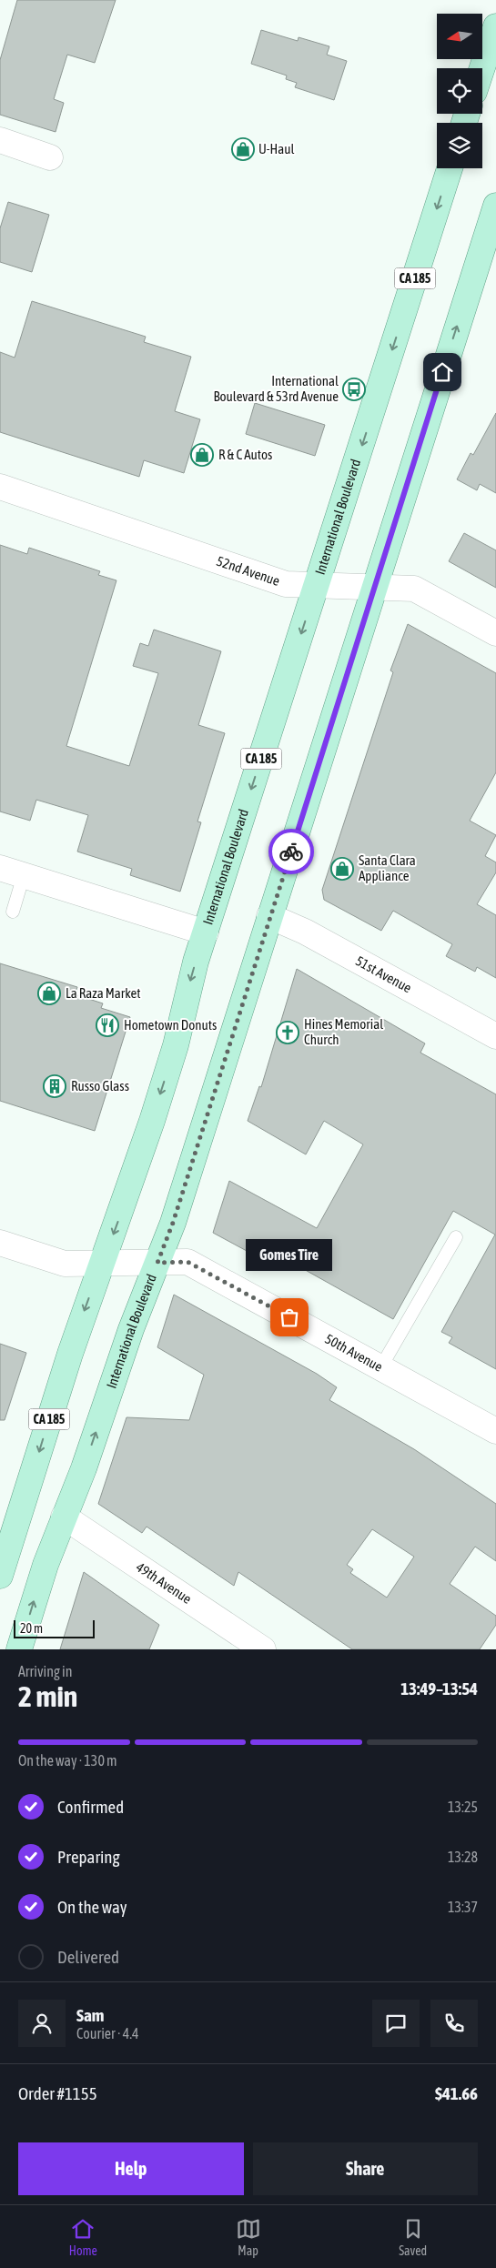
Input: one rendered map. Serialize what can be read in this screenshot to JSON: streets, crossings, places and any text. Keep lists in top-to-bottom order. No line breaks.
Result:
{"streets":{"main road":["CA 185","International Boulevard"],"street":["52nd Avenue","51st Avenue","50th Avenue","49th Avenue"]},"crossings":[["International Boulevard","52nd Avenue"],["International Boulevard","51st Avenue"],["International Boulevard","50th Avenue"],["International Boulevard","49th Avenue"]],"places":{"shop":["U-Haul","R & C Autos","Santa Clara Appliance","La Raza Market"],"bus stop":["International Boulevard & 53rd Avenue"],"restaurant":["Hometown Donuts"],"church":["Hines Memorial Church"],"building":["Russo Glass"],"other":["Gomes Tire"]},"scale_bar":"20 m","north":"left","page":{"bubble":"Gomes Tire","scale":"20 m","heading":["2 min","Arriving in","13:49–13:54"],"panel":["Sam","Courier · 4.4","Order #1155","$41.66"],"bar":"On the way · 130 m","list":[["Confirmed","13:25"],["Preparing","13:28"],["On the way","13:37"],"Delivered"],"buttons":["Help","Share"],"tabs":["Home","Map","Saved"]}}
